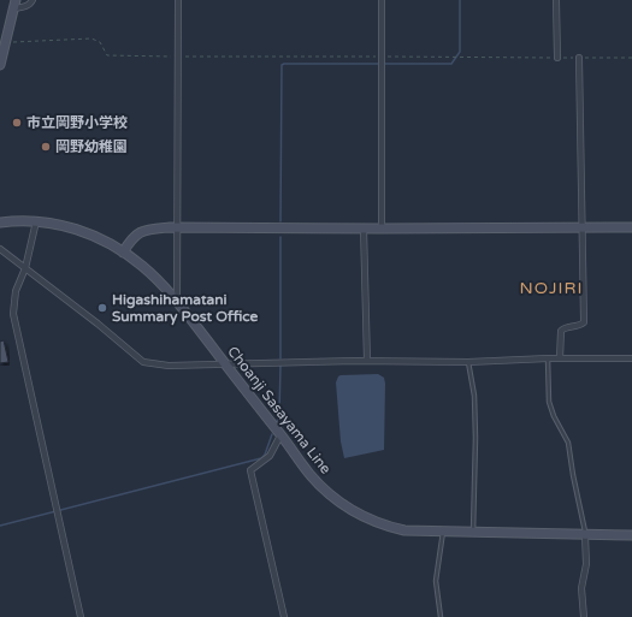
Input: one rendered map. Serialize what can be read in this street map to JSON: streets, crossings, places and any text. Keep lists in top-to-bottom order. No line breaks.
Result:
{"streets":{"main road":["Choanji Sasayama Line"]},"districts":["NOJIRI"],"places":["市立岡野小学校","岡野幼稚園","Higashihamatani Summary Post Office"]}
